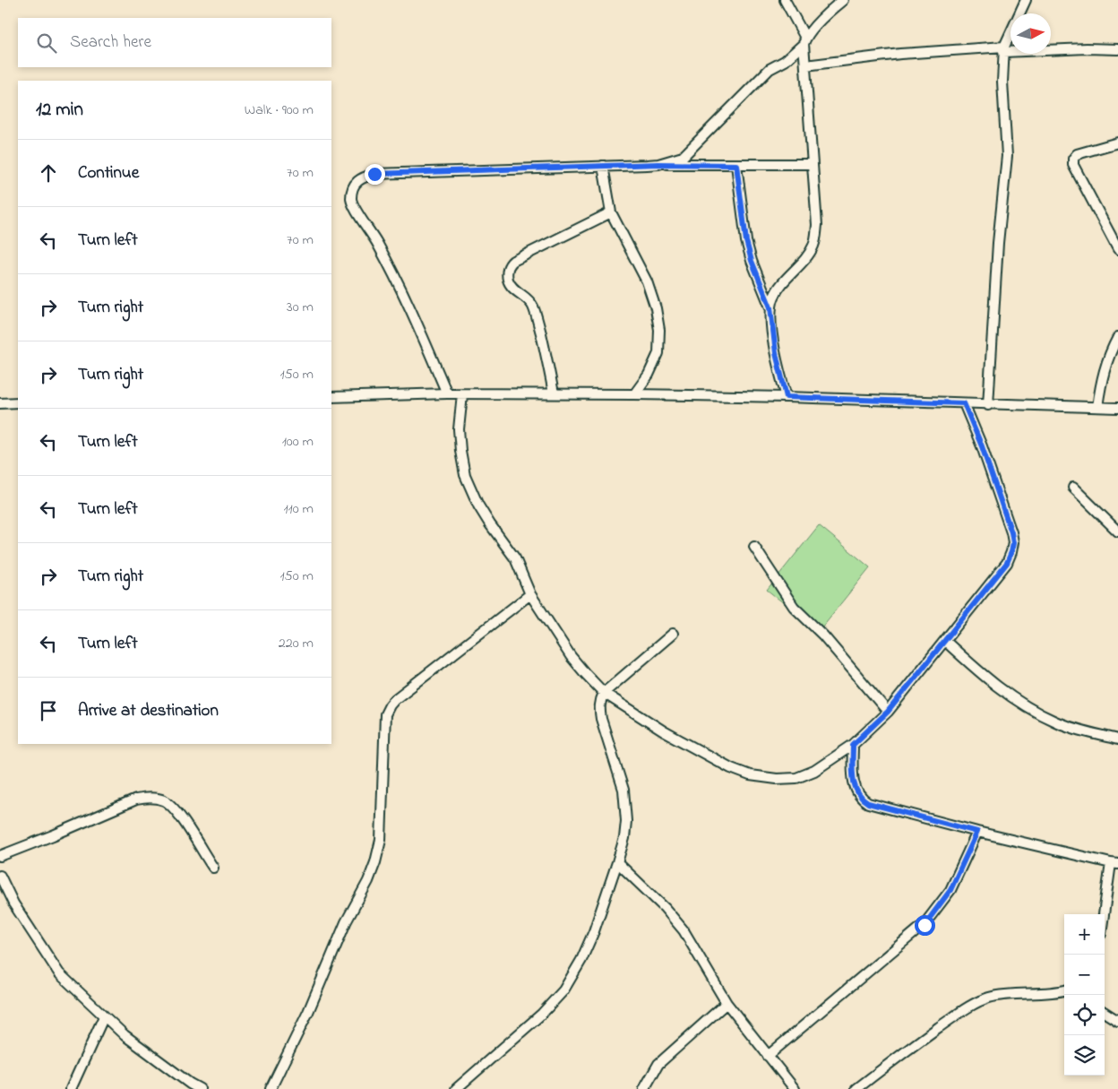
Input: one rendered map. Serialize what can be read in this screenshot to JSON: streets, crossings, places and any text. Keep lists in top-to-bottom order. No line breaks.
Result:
{"north":"right","page":{"search":"Search here","heading":["12 min","Walk · 900 m"],"list":[["Continue","70 m"],["Turn left","70 m"],["Turn right","30 m"],["Turn right","150 m"],["Turn left","100 m"],["Turn left","110 m"],["Turn right","150 m"],["Turn left","220 m"],"Arrive at destination"],"map_buttons":["+","−"]}}
